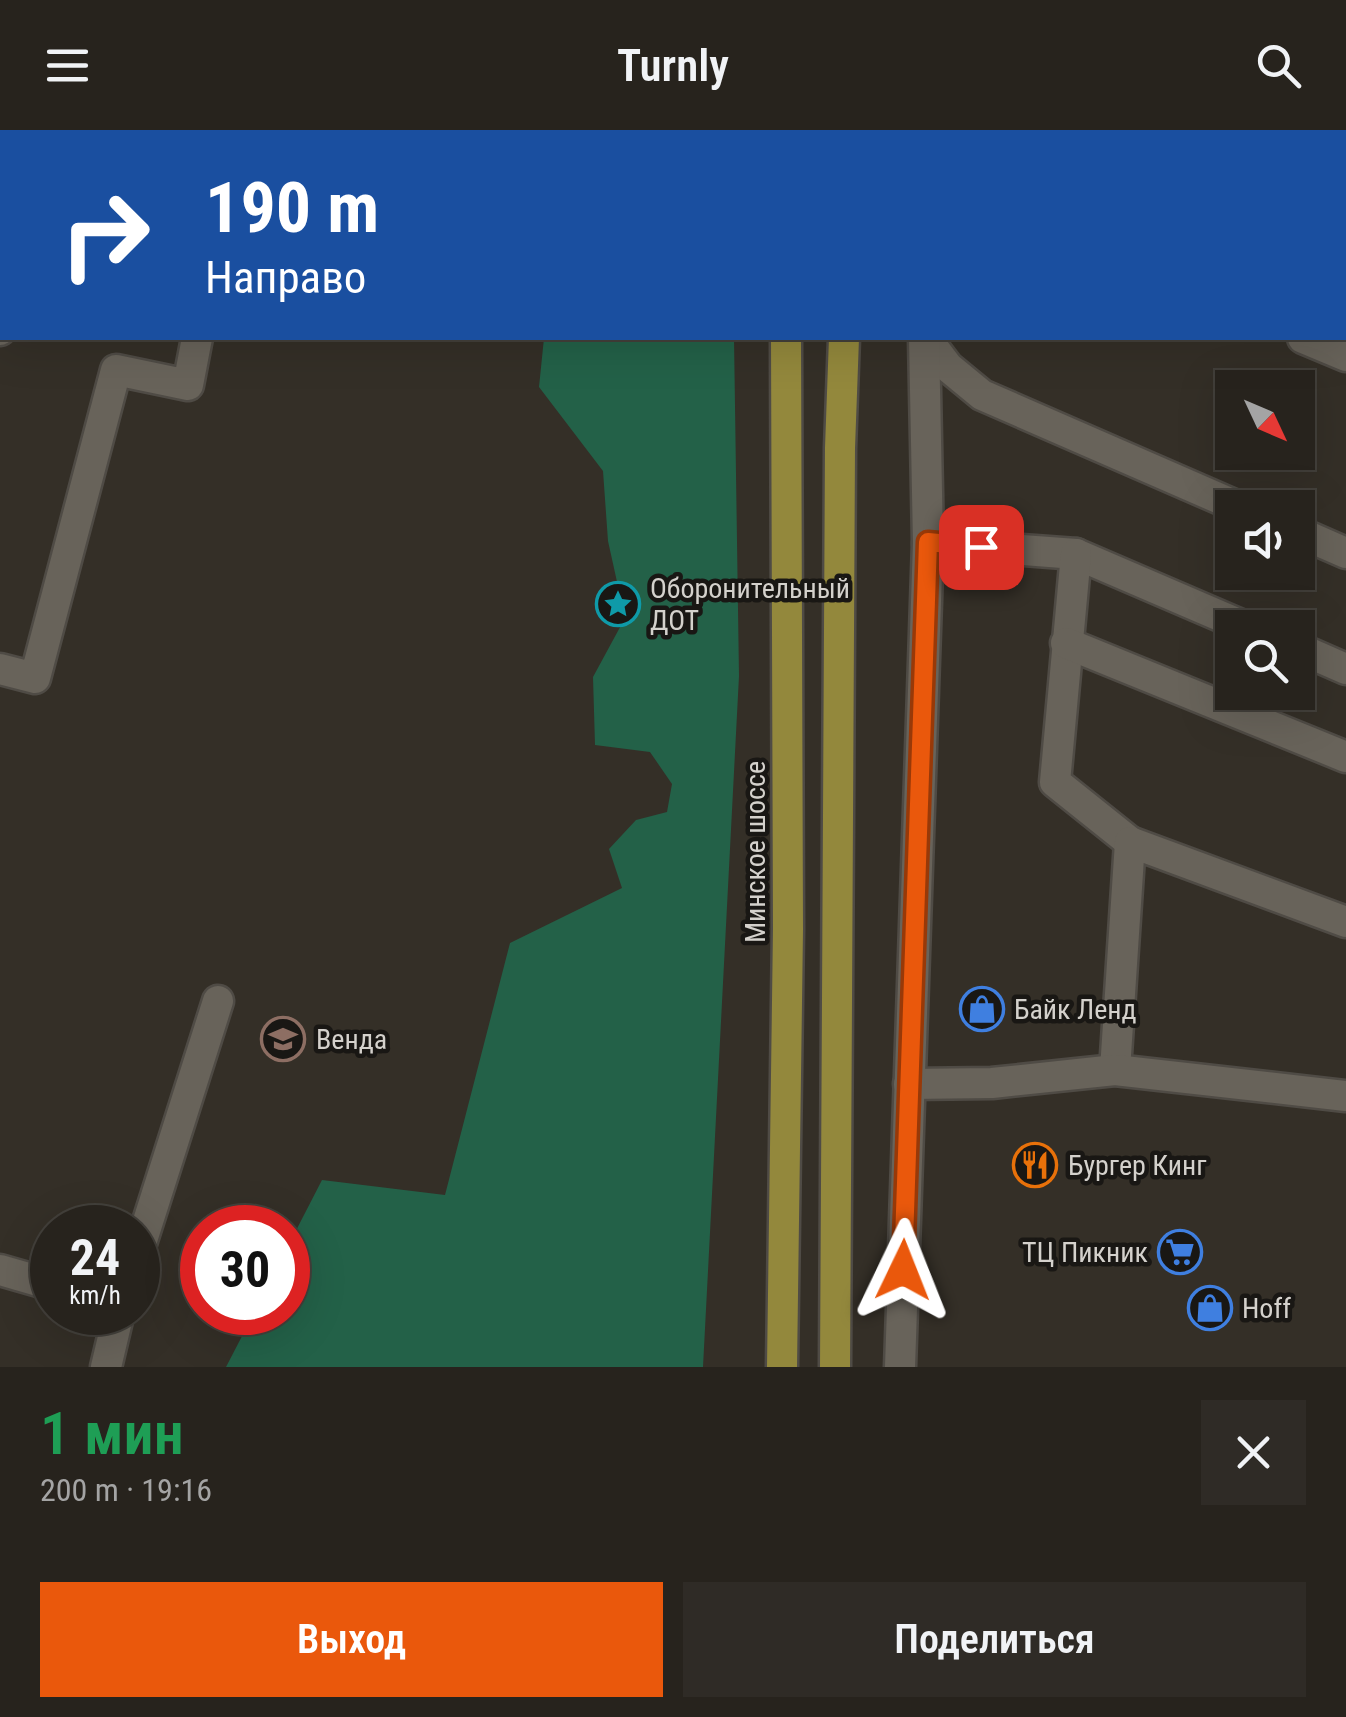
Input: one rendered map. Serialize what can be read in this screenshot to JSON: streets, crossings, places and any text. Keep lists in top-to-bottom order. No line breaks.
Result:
{"streets":{"highway":["Минское шоссе"]},"places":{"place":["Оборонительный ДОТ"],"shop":["Байк Ленд","Hoff"],"school or university":["Венда"],"restaurant":["Бургер Кинг"],"supermarket":["ТЦ Пикник"]},"north":"bottom right","page":{"header":"Turnly","turn":["190 m","Направо"],"speed":"24 km/h","limit":"30","heading":["1 мин","200 m · 19:16"],"buttons":["Выход","Поделиться"]}}
